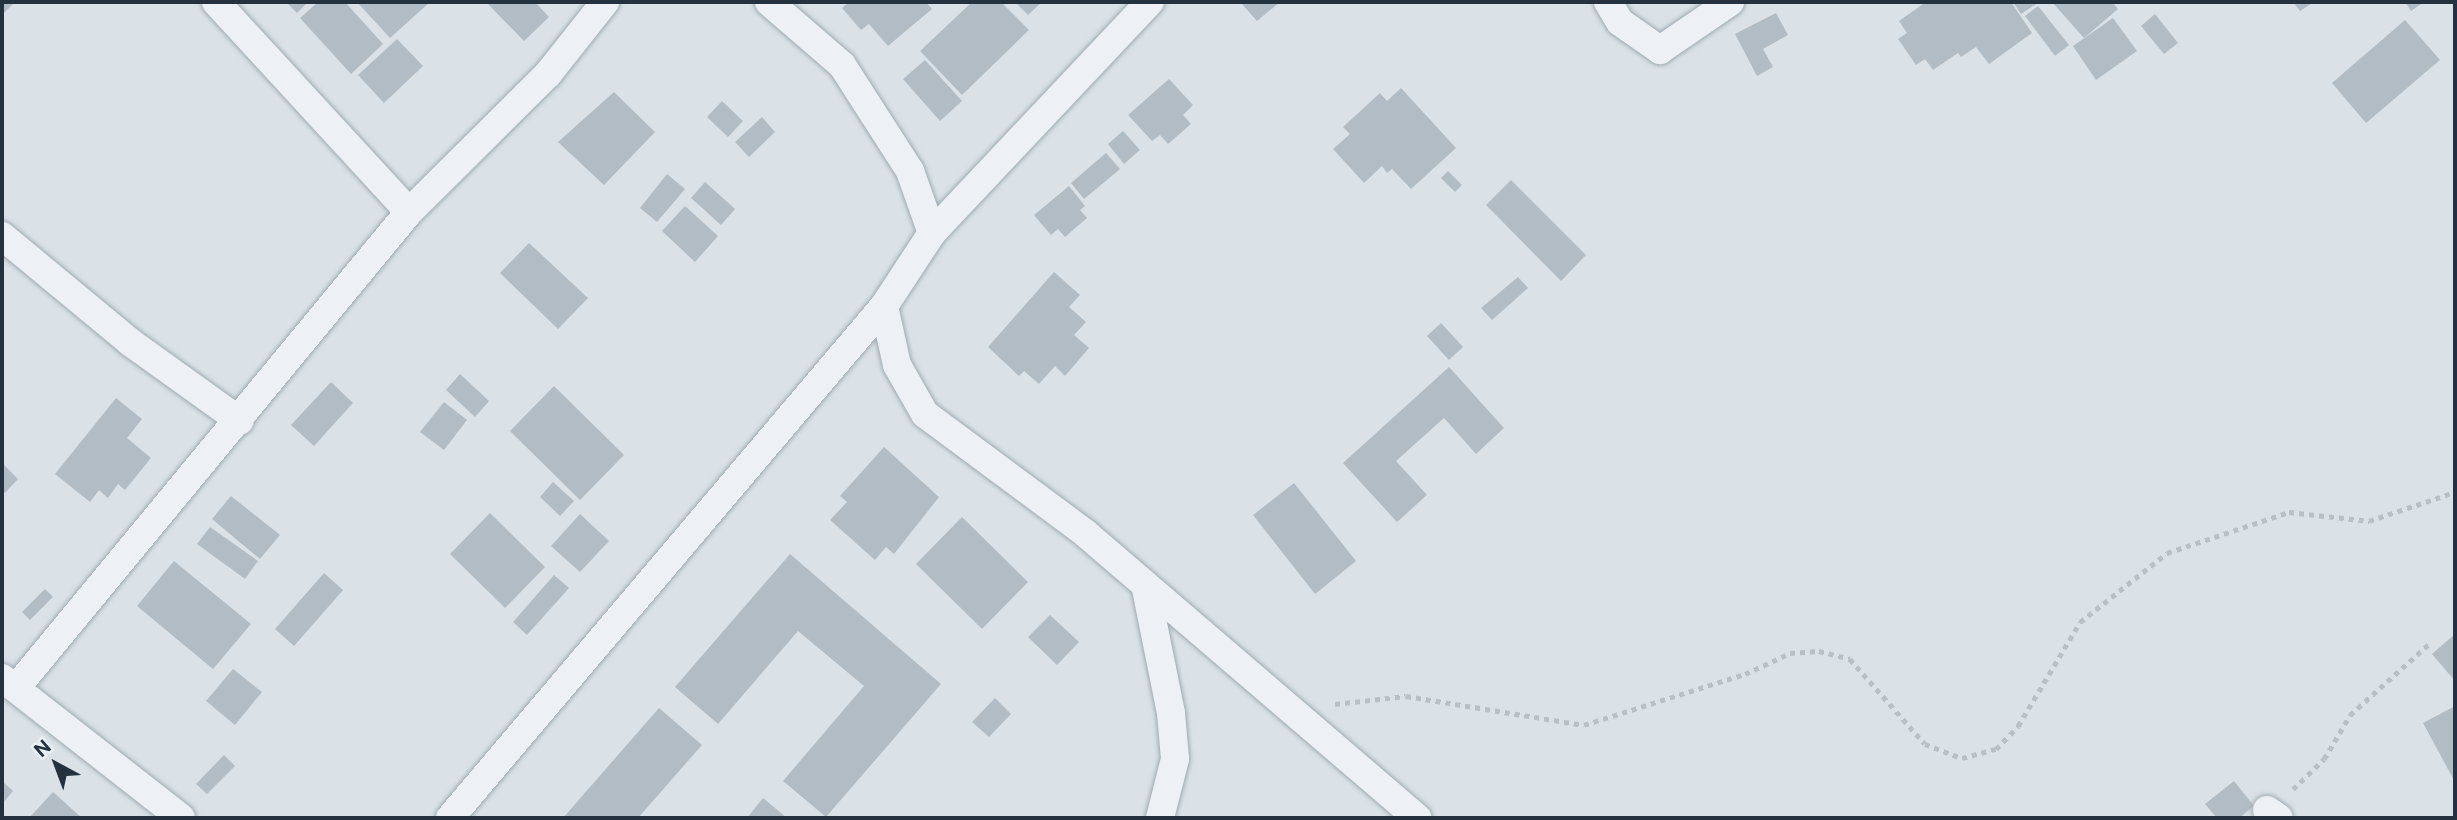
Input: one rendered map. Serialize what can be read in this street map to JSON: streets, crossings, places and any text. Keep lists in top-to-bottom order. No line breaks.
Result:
{"north":"top left"}
